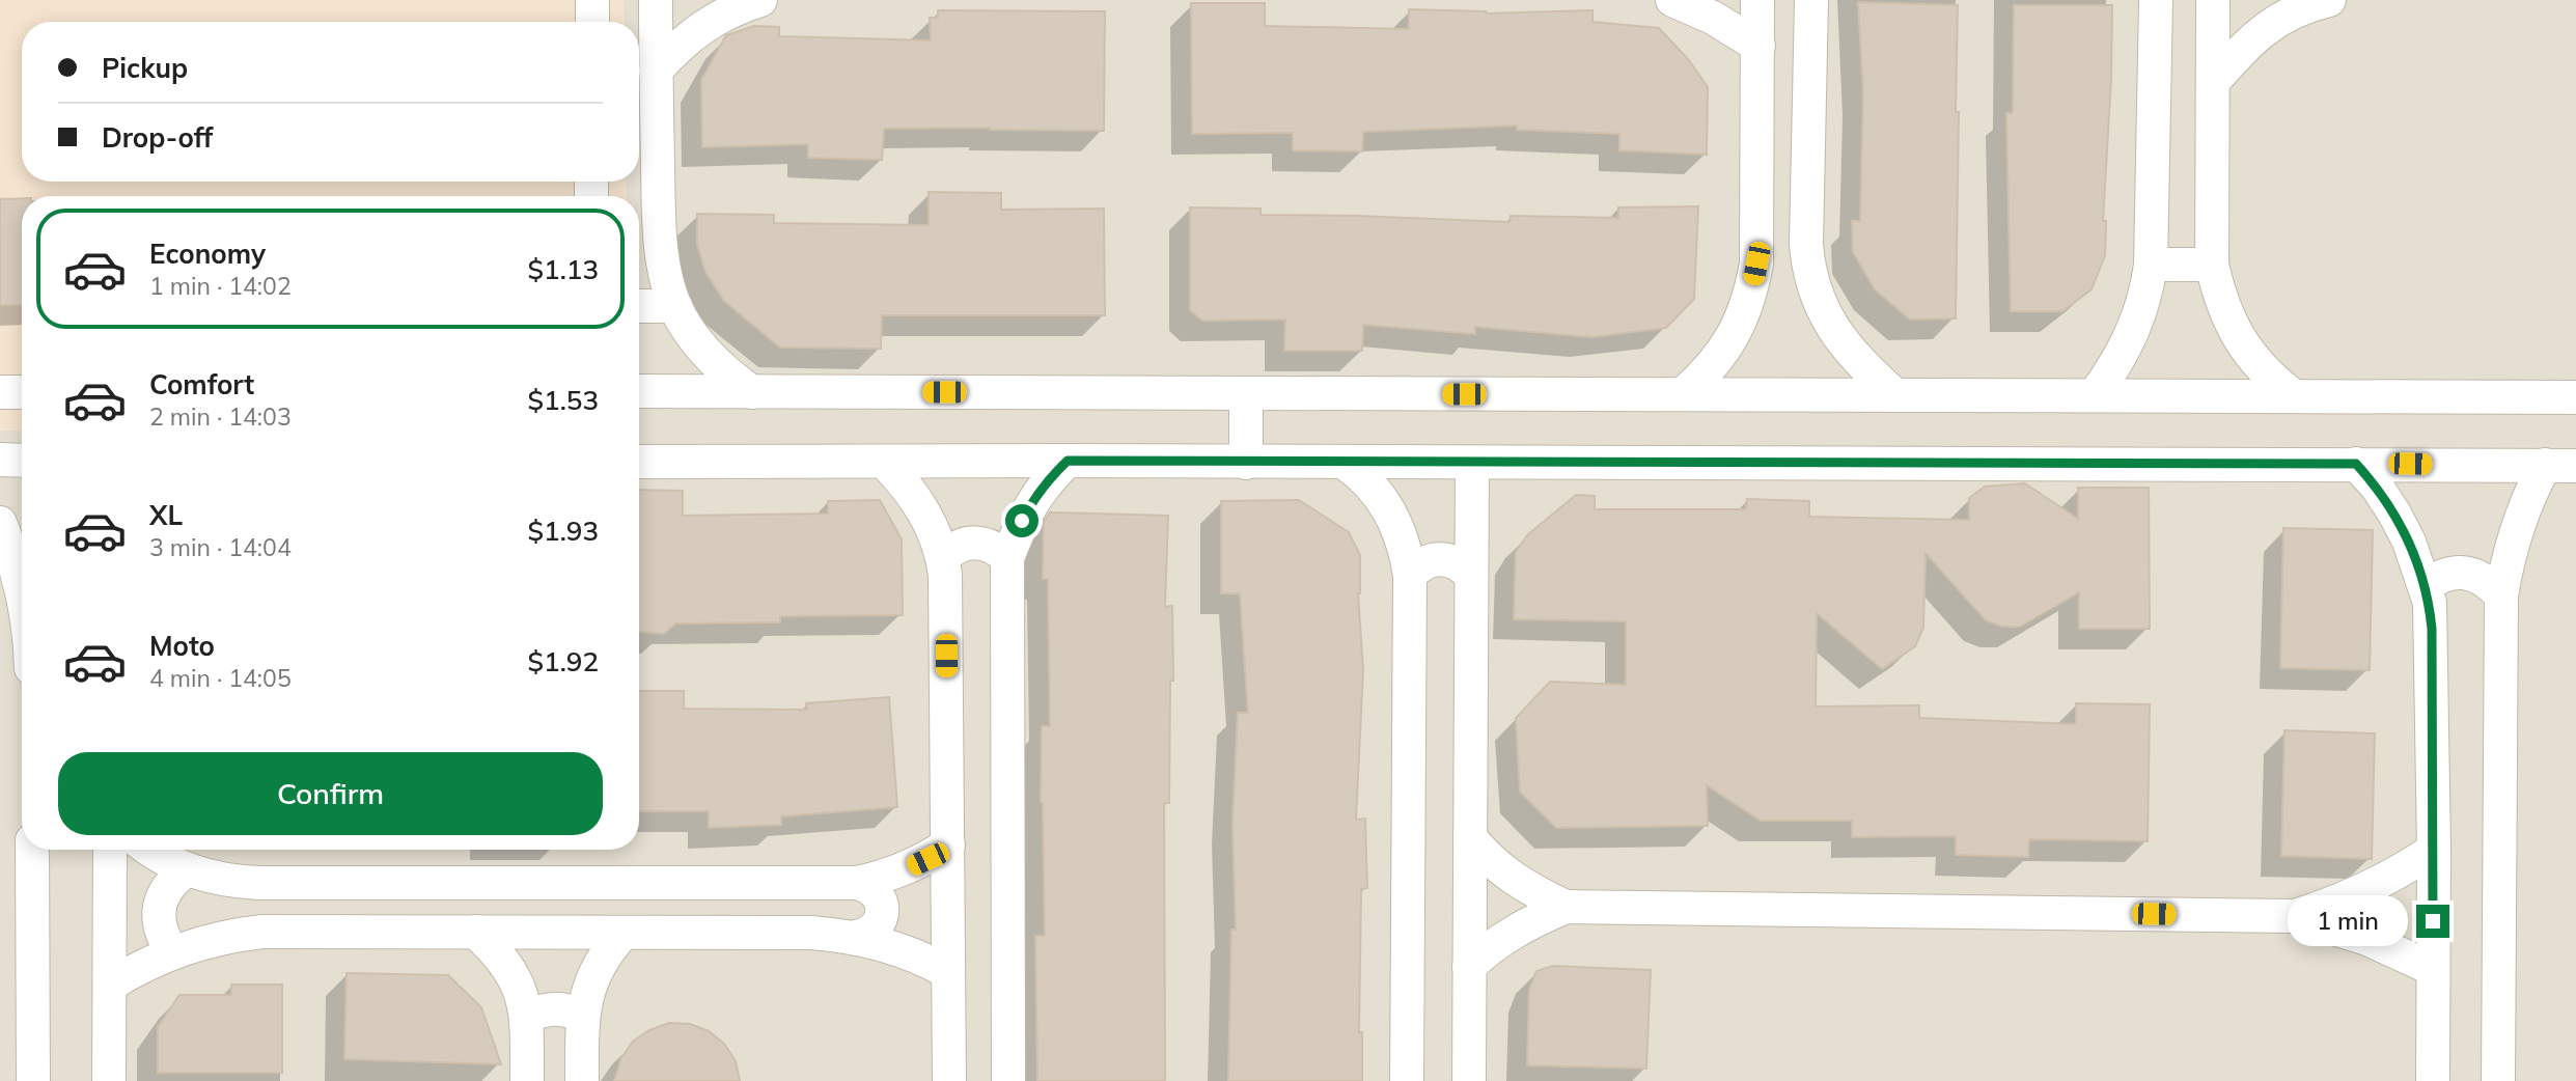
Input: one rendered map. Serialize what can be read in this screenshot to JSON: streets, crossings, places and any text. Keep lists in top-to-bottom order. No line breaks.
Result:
{"page":{"banner":["Pickup","Drop-off"],"list":[{"name":"Economy","note":"1 min · 14:02","value":"$1.13"},{"name":"Comfort","note":"2 min · 14:03","value":"$1.53"},{"name":"XL","note":"3 min · 14:04","value":"$1.93"},{"name":"Moto","note":"4 min · 14:05","value":"$1.92"}],"buttons":"Confirm","bubble":"1 min"}}
